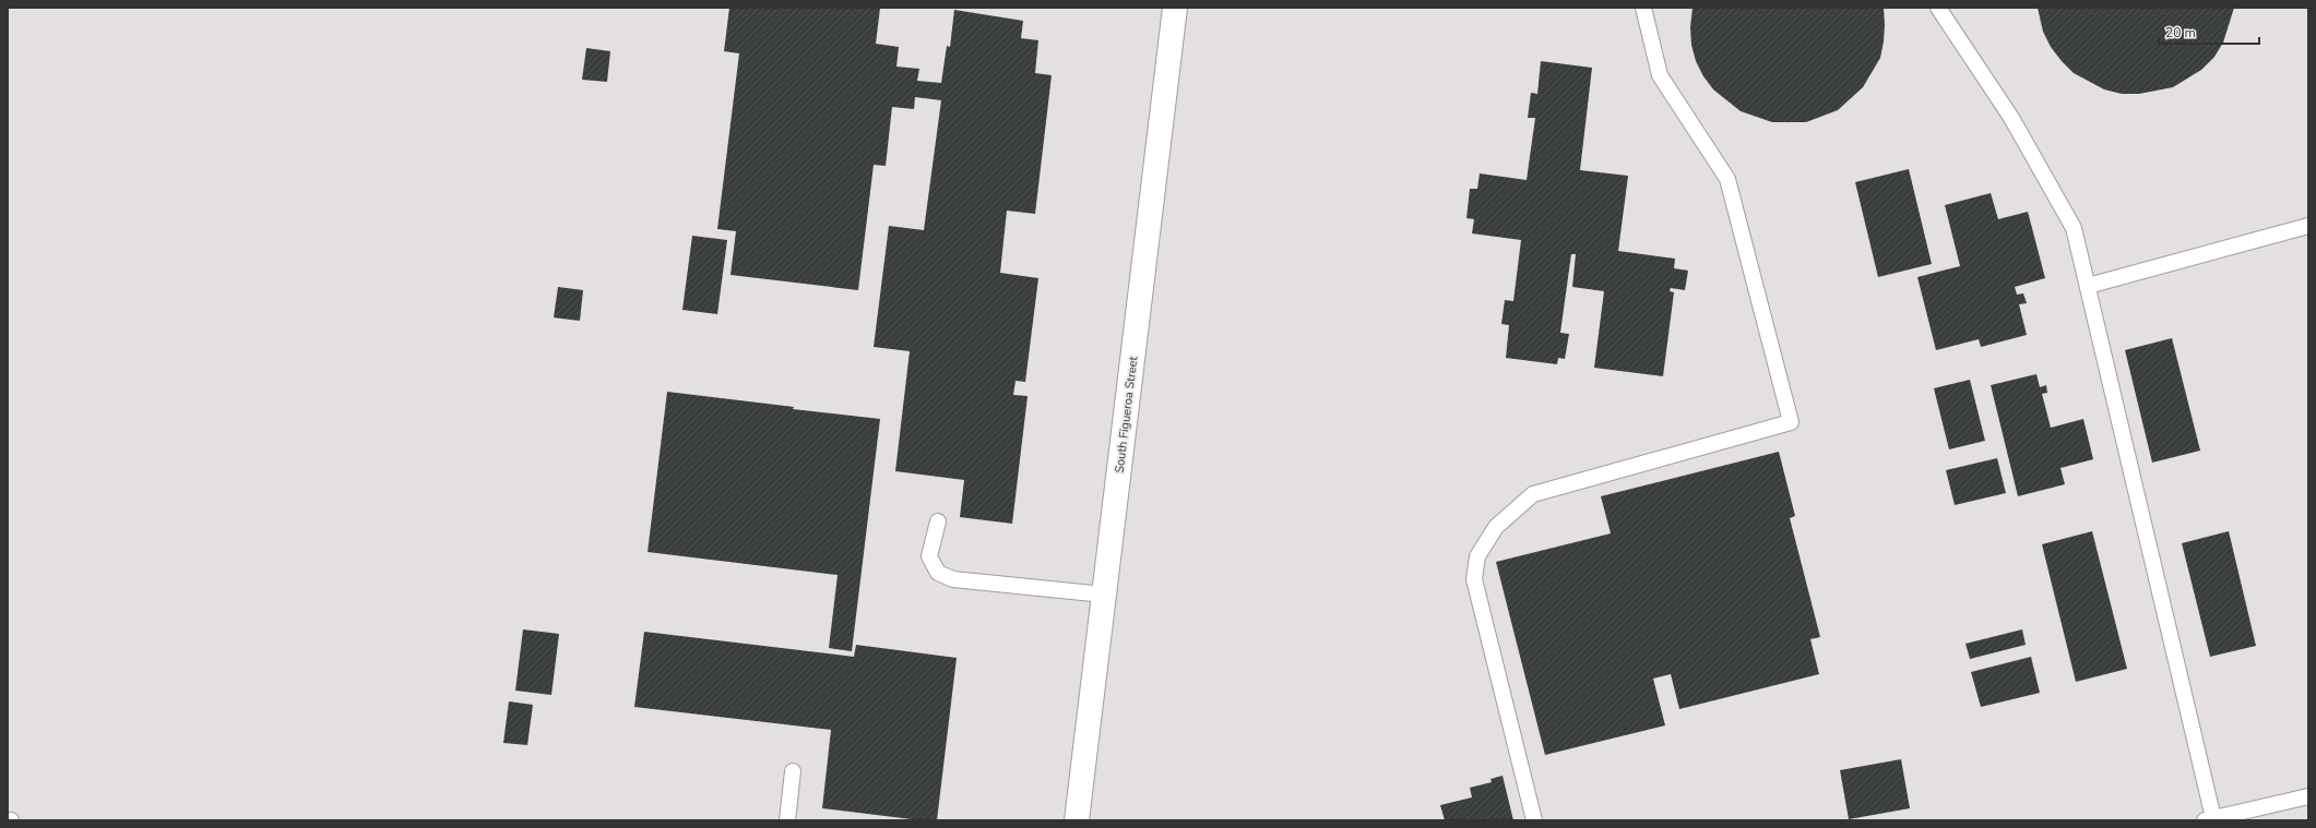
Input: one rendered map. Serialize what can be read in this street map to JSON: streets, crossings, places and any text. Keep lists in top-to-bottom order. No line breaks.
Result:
{"streets":{"main road":["South Figueroa Street"]},"scale_bar":"20 m"}
